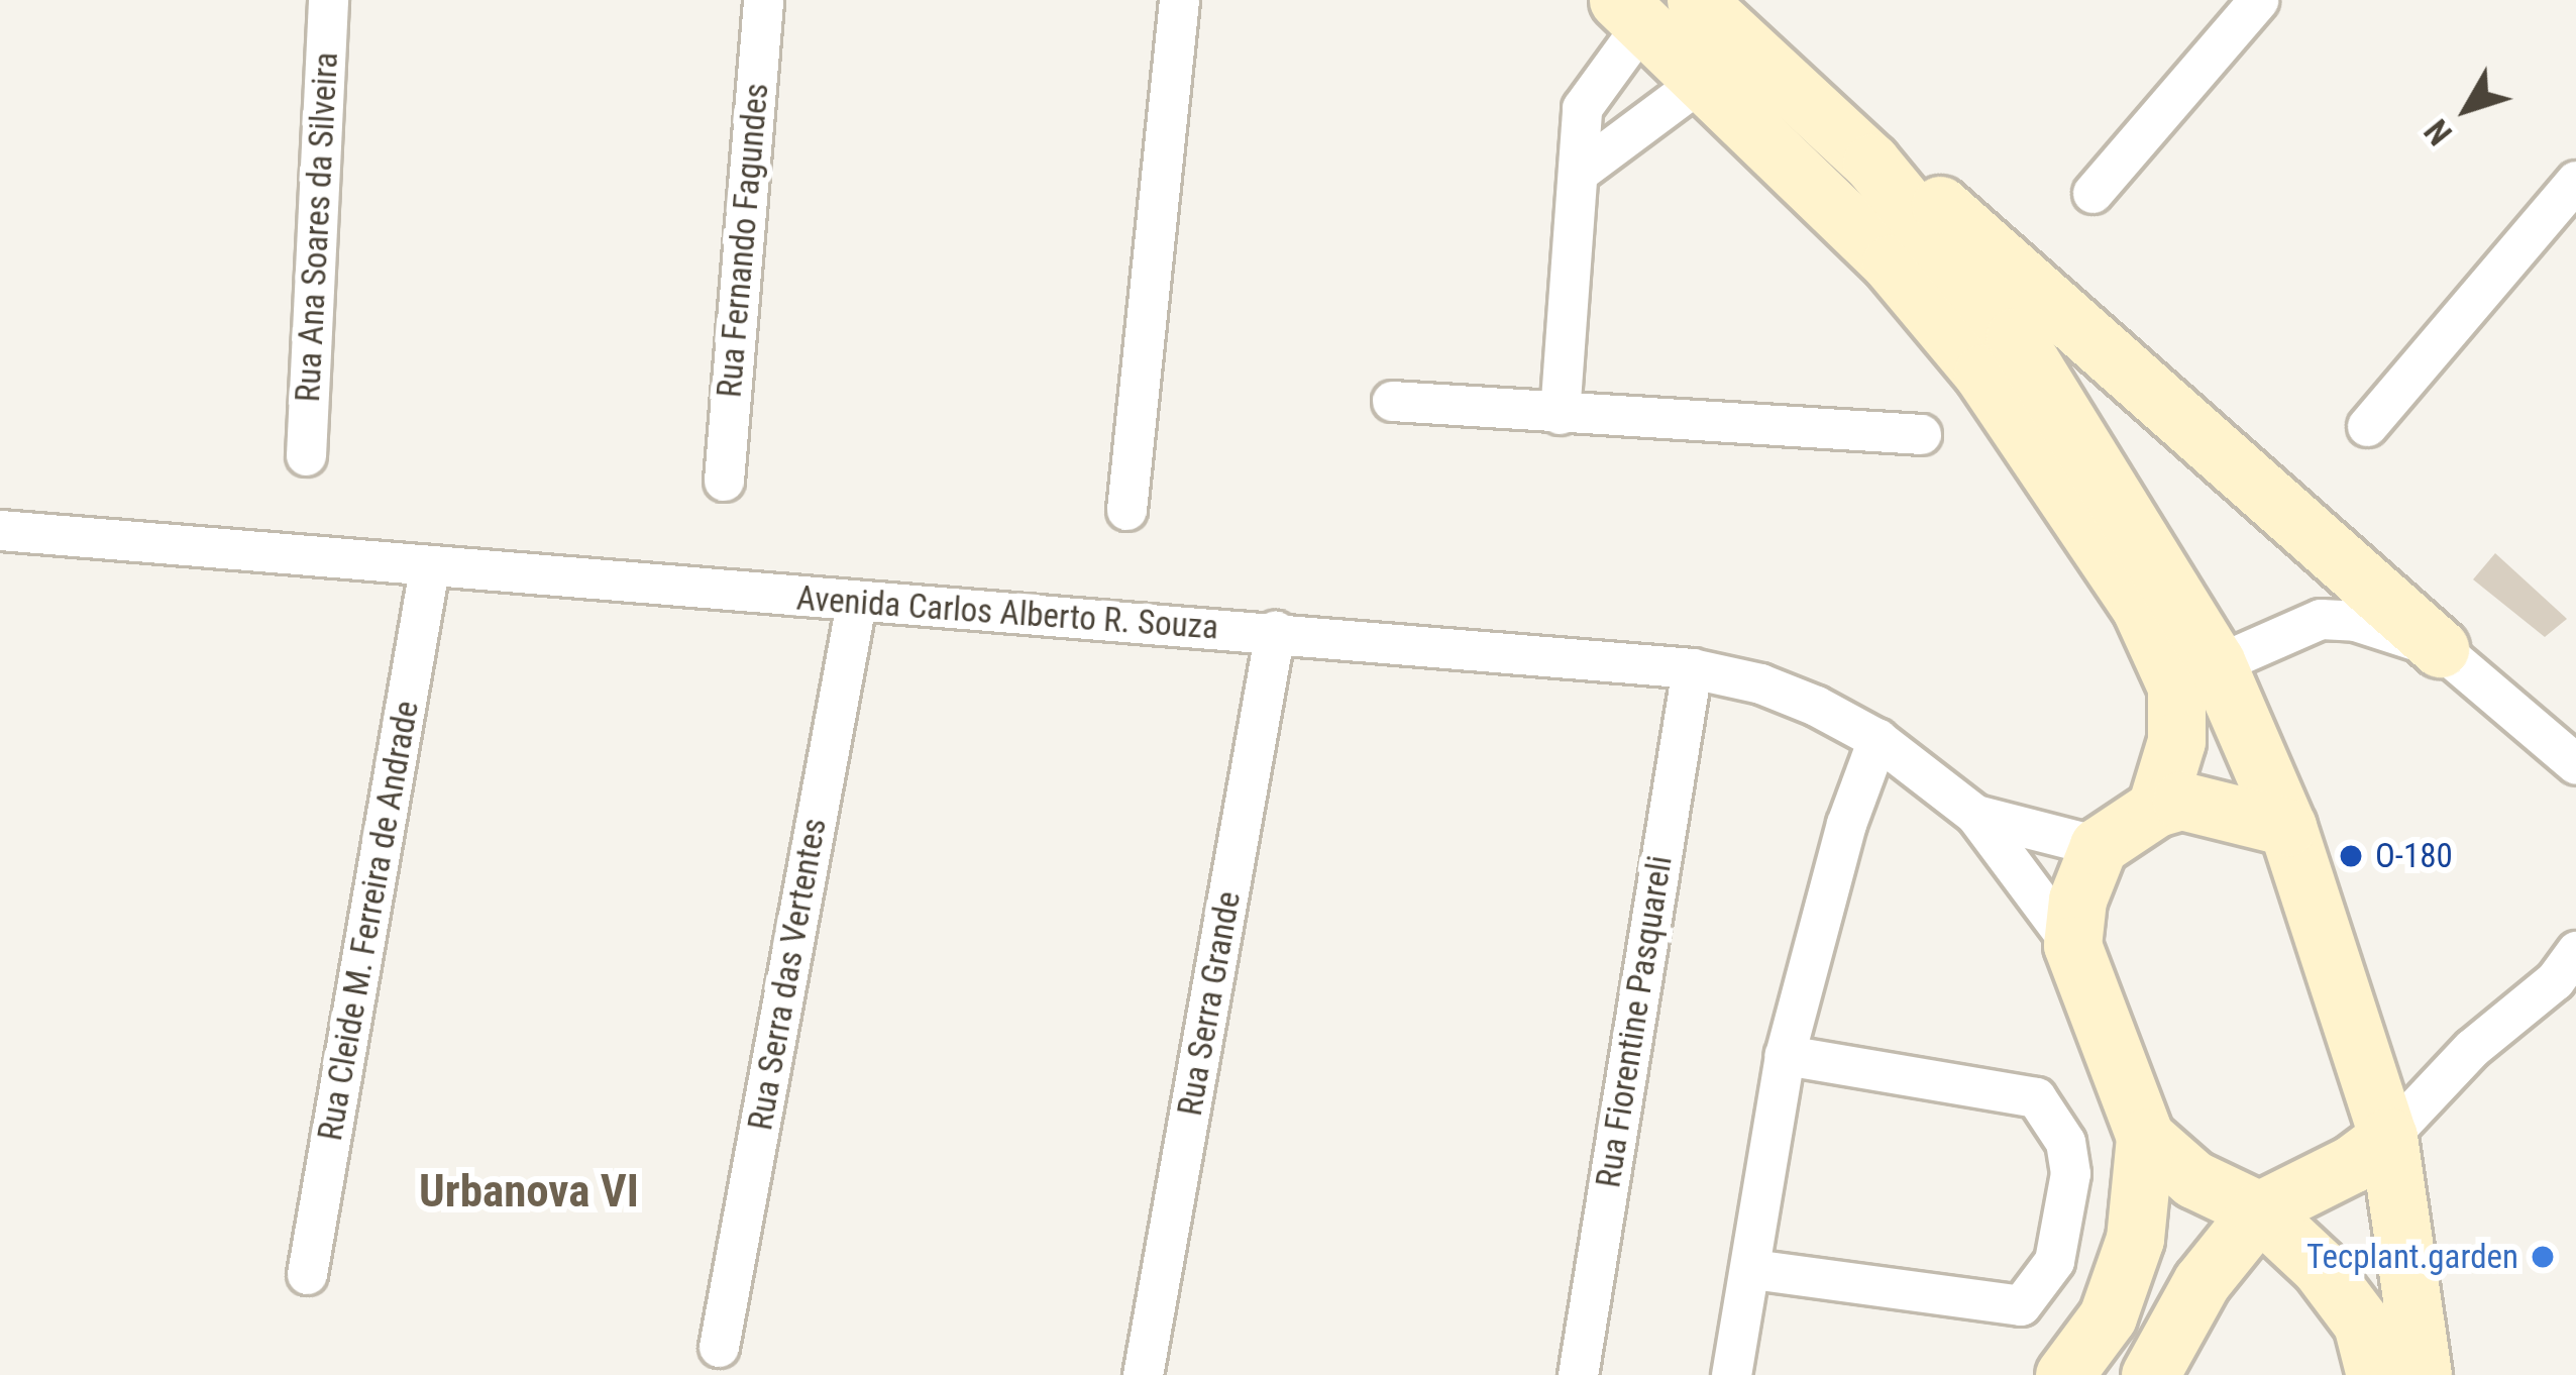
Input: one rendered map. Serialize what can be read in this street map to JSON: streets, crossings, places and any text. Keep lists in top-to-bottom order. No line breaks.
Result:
{"streets":{"street":["Rua Ana Soares da Silveira","Rua Fernando Fagundes","Avenida Carlos Alberto R. Souza","Rua Cleide M. Ferreira de Andrade","Rua Serra das Vertentes","Rua Serra Grande","Rua Fiorentine Pasquareli"]},"crossings":[["Avenida Carlos Alberto R. Souza","Rua Cleide M. Ferreira de Andrade"],["Avenida Carlos Alberto R. Souza","Rua Serra das Vertentes"],["Avenida Carlos Alberto R. Souza","Rua Serra Grande"],["Avenida Carlos Alberto R. Souza","Rua Fiorentine Pasquareli"]],"districts":["Urbanova VI"],"places":["O-180","Tecplant.garden"],"north":"bottom left"}
